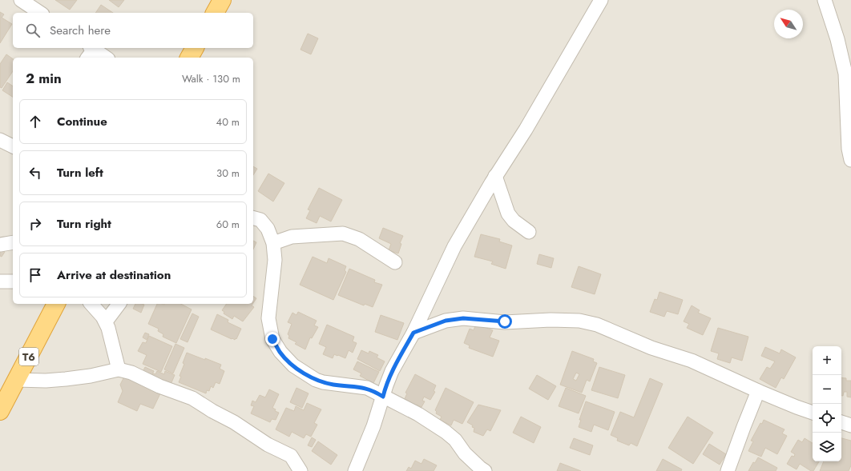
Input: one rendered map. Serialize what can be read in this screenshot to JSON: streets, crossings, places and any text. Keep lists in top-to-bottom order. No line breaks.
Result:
{"streets":{"highway":["T6"]},"north":"top left","page":{"search":"Search here","heading":["2 min","Walk · 130 m"],"list":[["Continue","40 m"],["Turn left","30 m"],["Turn right","60 m"],"Arrive at destination"],"map_buttons":["+","−"]}}
